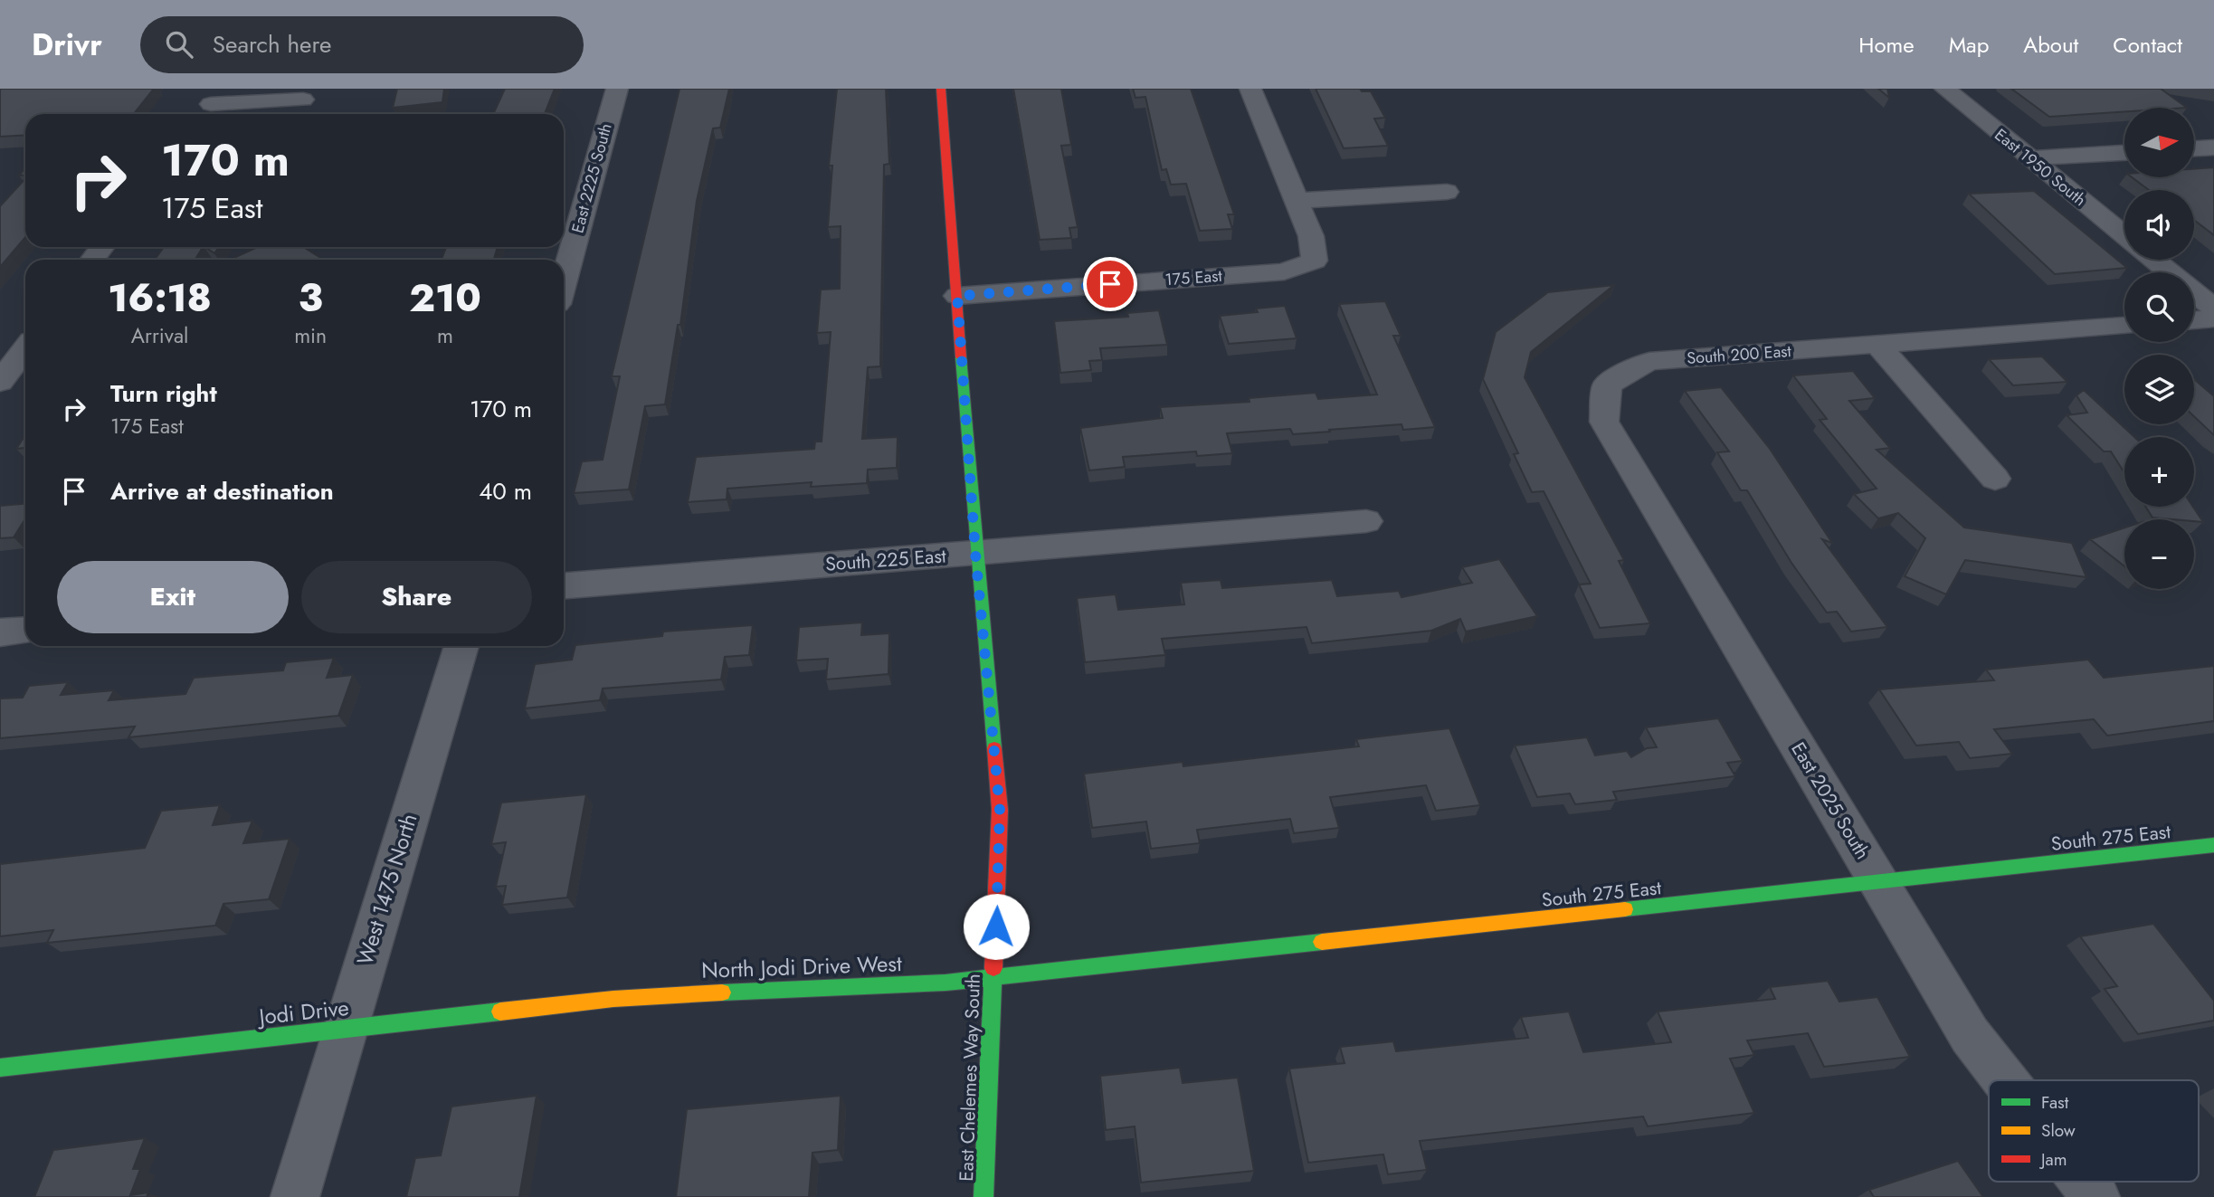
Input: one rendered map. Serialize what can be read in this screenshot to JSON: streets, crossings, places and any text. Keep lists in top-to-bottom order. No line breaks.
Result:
{"streets":{"street":["East 1950 South","East 2225 South","175 East","South 200 East","South 225 East","East 2025 South","South 275 East","West 1475 North","North Jodi Drive West","Jodi Drive","East Chelemes Way South"]},"crossings":[["175 East","East Chelemes Way South"],["South 200 East","East 2025 South"],["South 225 East","East Chelemes Way South"],["East 2025 South","South 275 East"],["South 275 East","North Jodi Drive West"],["South 275 East","East Chelemes Way South"],["West 1475 North","Jodi Drive"],["North Jodi Drive West","Jodi Drive"],["North Jodi Drive West","East Chelemes Way South"]],"legend":["Fast","Slow","Jam"],"north":"right","page":{"header":"Drivr","search":"Search here","nav":["Home","Map","About","Contact"],"map_buttons":["+","−"],"turn":["170 m","175 East"],"eta":["16:18","Arrival","3","min","210","m"],"list":[{"name":"Turn right","note":"175 East","value":"170 m"},{"name":"Arrive at destination","value":"40 m"}],"buttons":["Exit","Share"]}}
